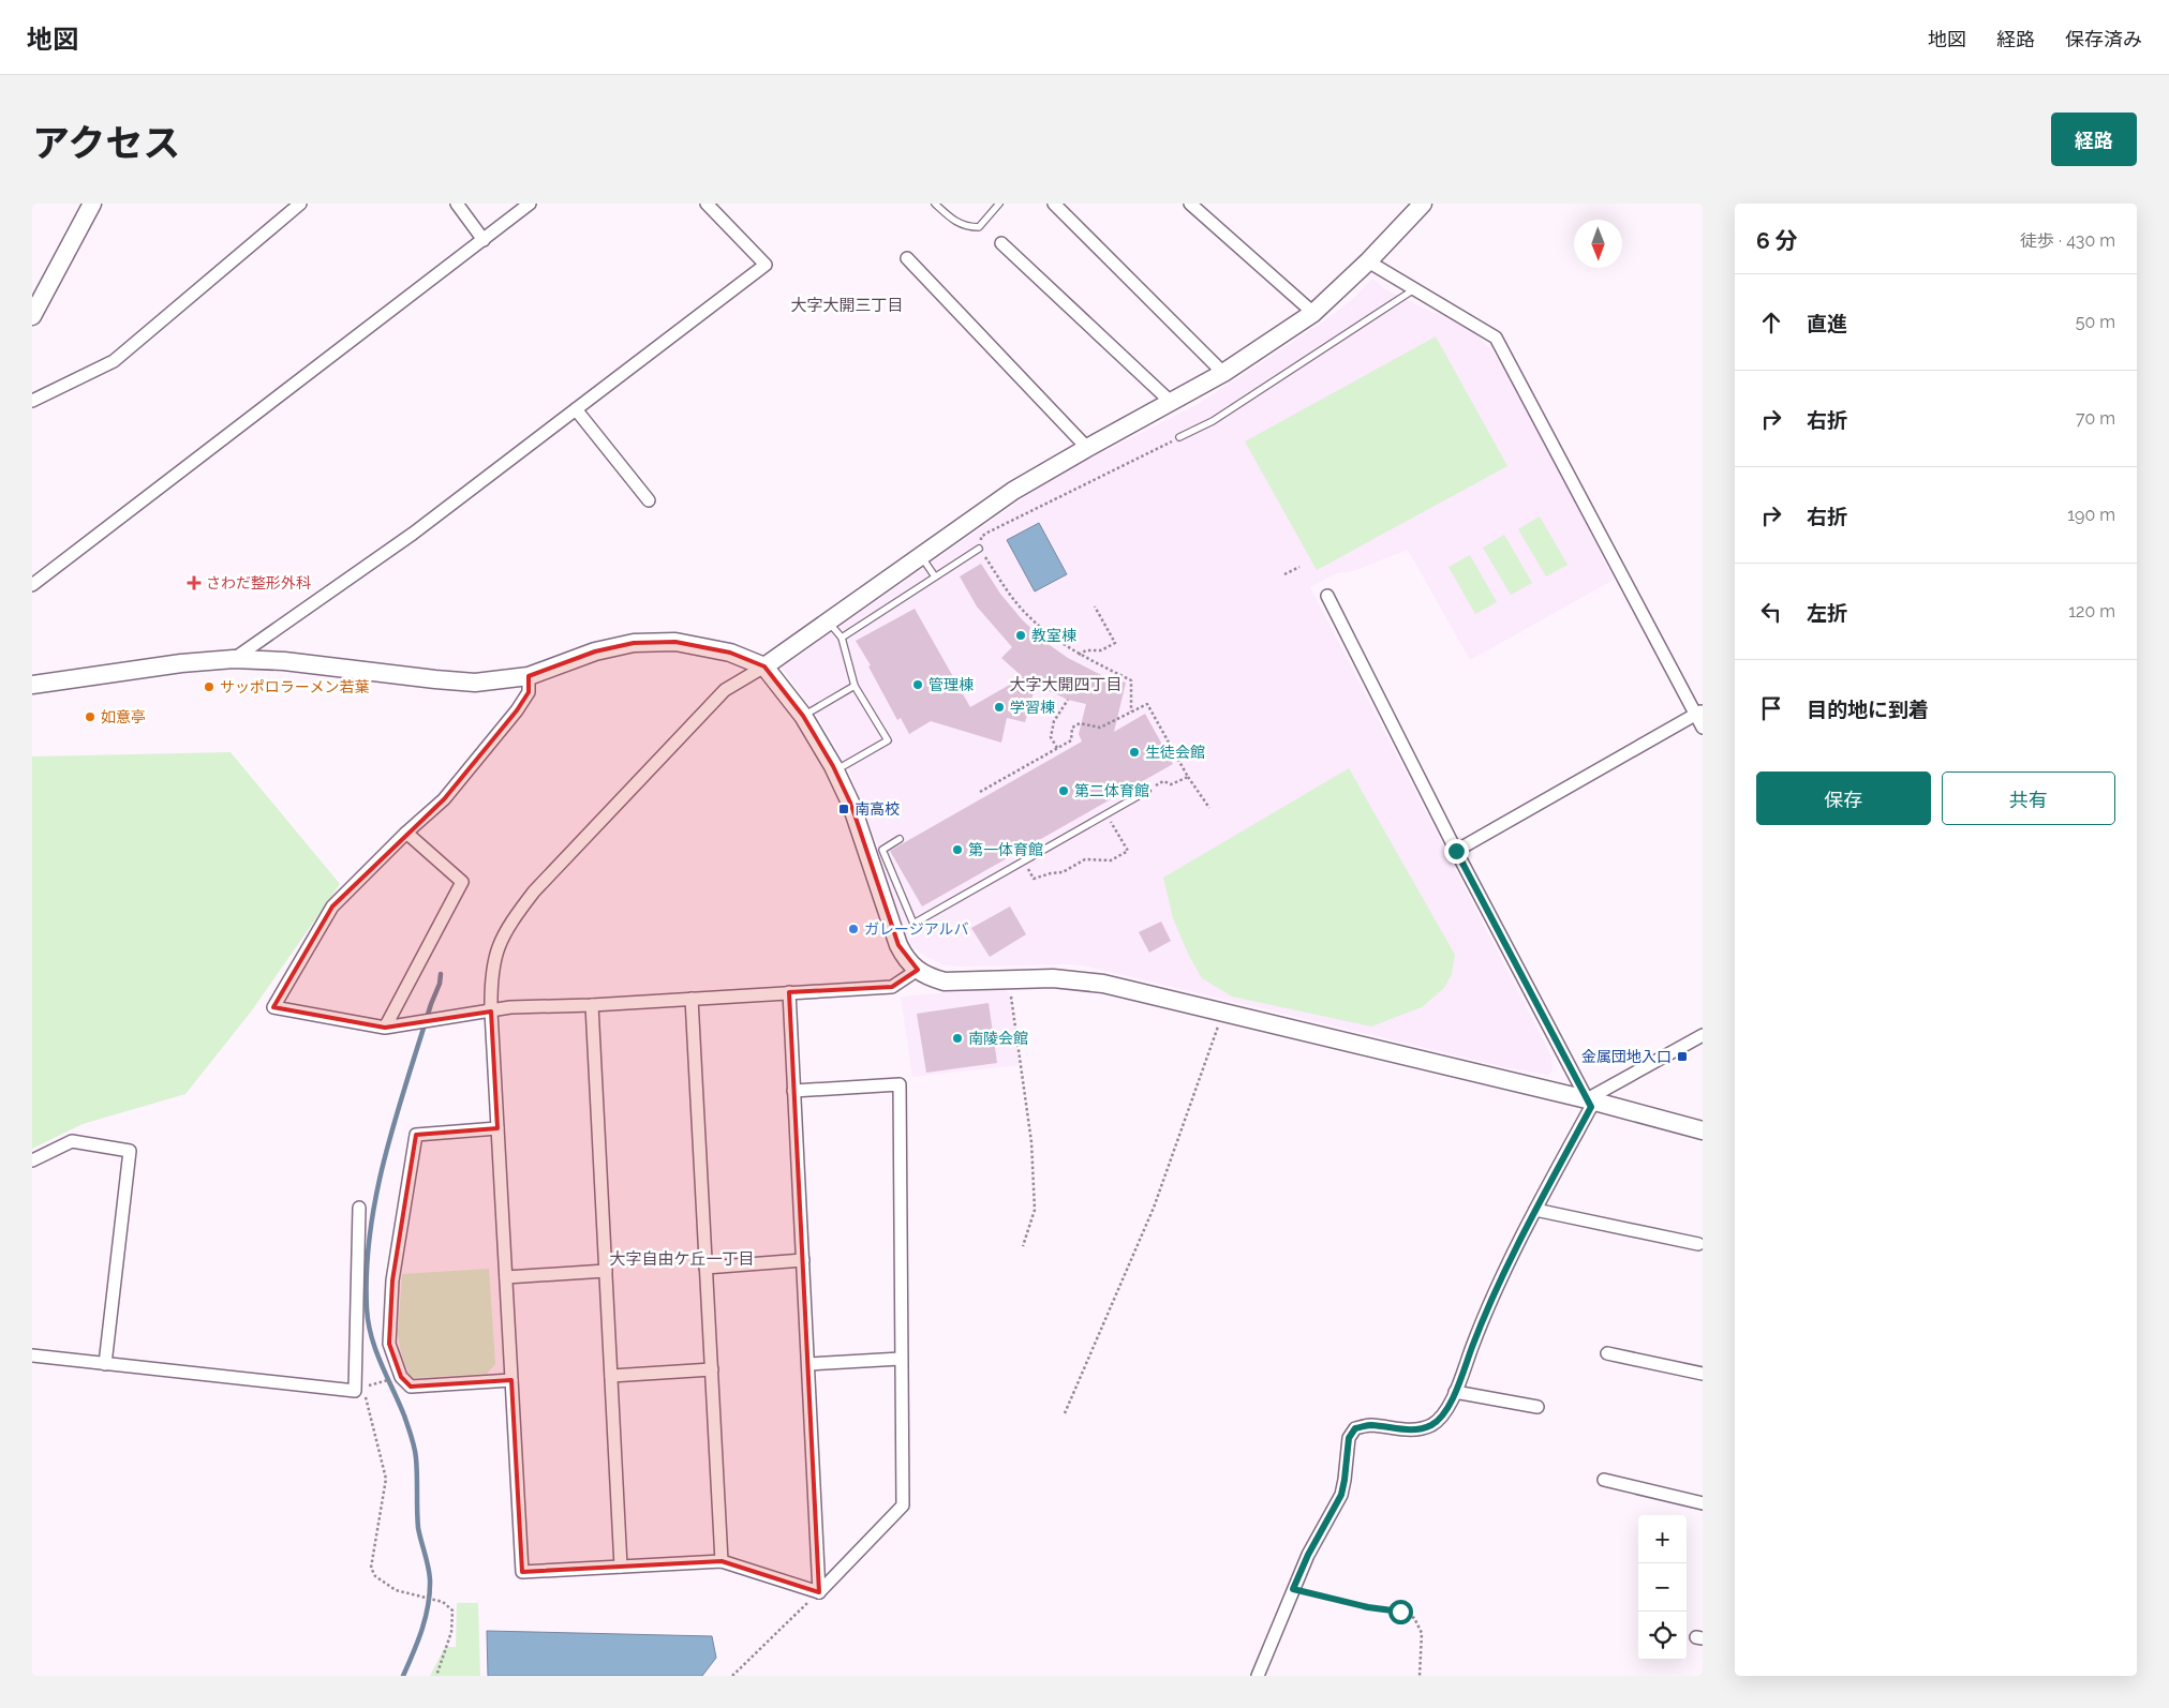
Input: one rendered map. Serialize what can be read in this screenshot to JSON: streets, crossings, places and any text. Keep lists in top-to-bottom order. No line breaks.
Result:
{"districts":["大字大開三丁目","大字大開四丁目","大字自由ケ丘一丁目"],"places":{"health":["さわだ整形外科"],"other":["教室棟","管理棟","サッポロラーメン若葉","学習棟","如意亭","生徒会館","第二体育館","第一体育館","ガレージアルバ","南陵会館"],"transit":["南高校","金属団地入口"]},"north":"bottom","page":{"header":"地図","nav":["地図","経路","保存済み"],"title":"アクセス","buttons":["経路",["保存","共有"]],"heading":["6 分","徒歩 · 430 m"],"list":[["直進","50 m"],["右折","70 m"],["右折","190 m"],["左折","120 m"],"目的地に到着"],"map_buttons":["+","−"]}}
